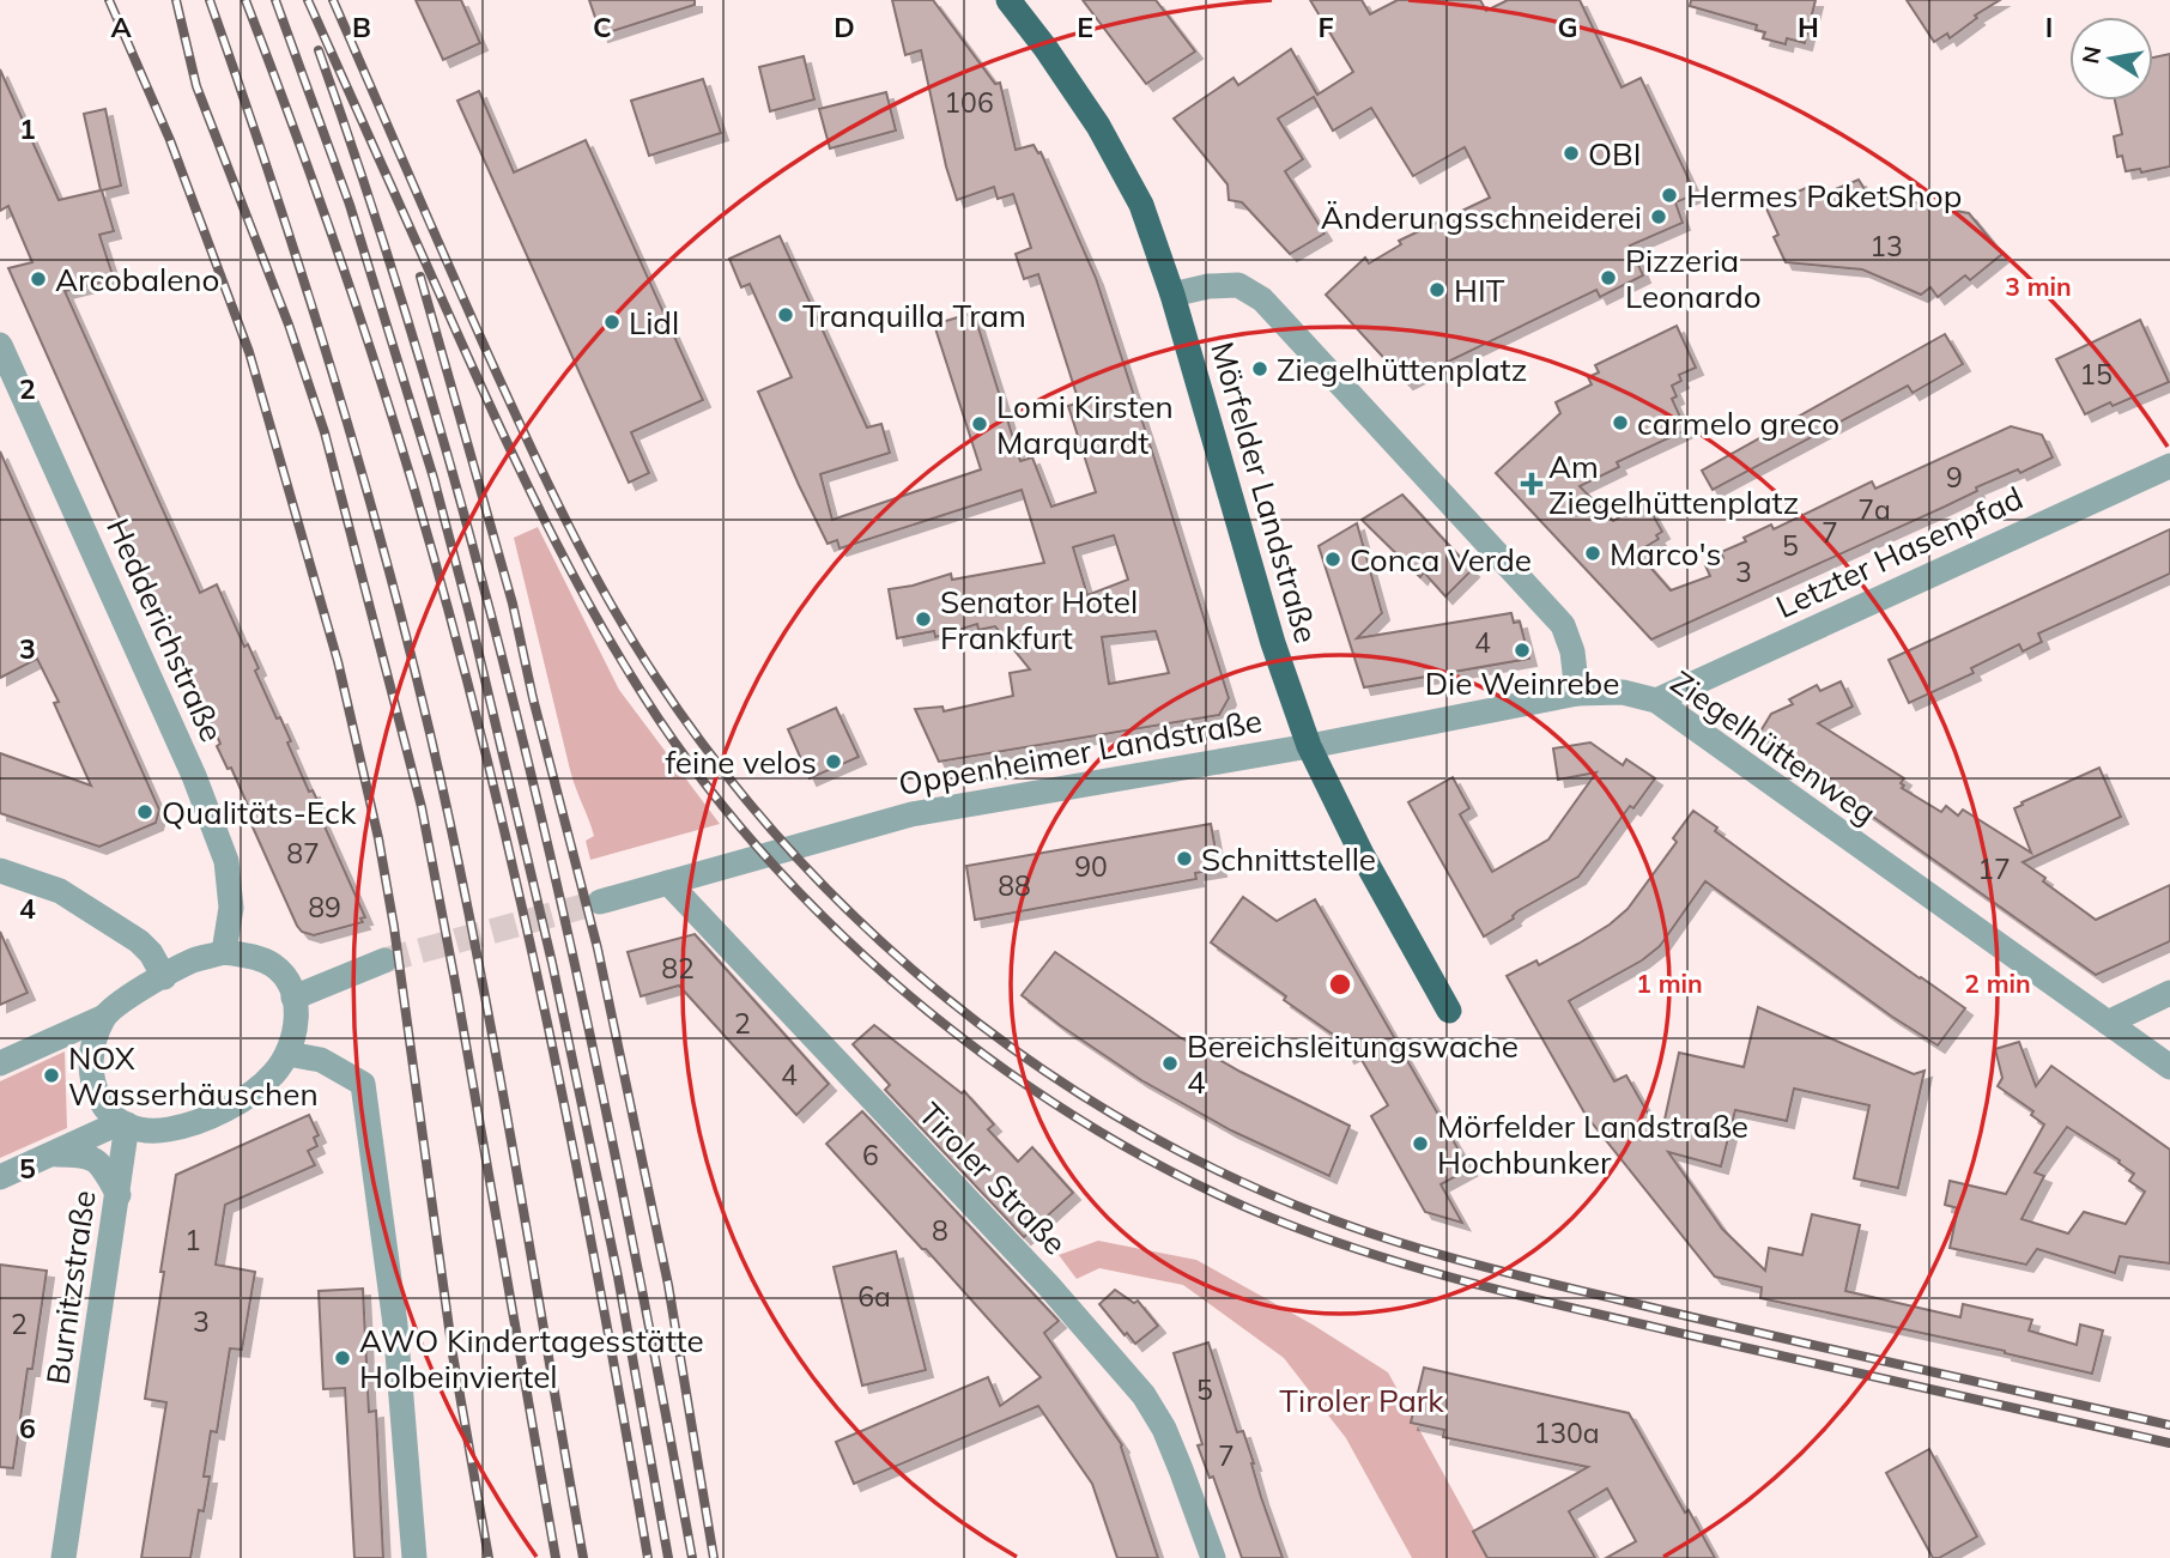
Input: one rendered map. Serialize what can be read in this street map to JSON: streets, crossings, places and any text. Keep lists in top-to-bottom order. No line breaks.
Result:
{"streets":{"main road":["Mörfelder Landstraße"],"street":["Letzter Hasenpfad","Hedderichstraße","Ziegelhüttenweg","Oppenheimer Landstraße","Tiroler Straße","Burnitzstraße"]},"crossings":[["Mörfelder Landstraße","Oppenheimer Landstraße"],["Letzter Hasenpfad","Ziegelhüttenweg"],["Hedderichstraße","Burnitzstraße"],["Ziegelhüttenweg","Oppenheimer Landstraße"],["Oppenheimer Landstraße","Tiroler Straße"]],"parks":["Tiroler Park"],"places":{"other":["OBI","Hermes PaketShop","Änderungsschneiderei","Pizzeria Leonardo","Arcobaleno","HIT","Tranquilla Tram","Lidl","Ziegelhüttenplatz","carmelo greco","Lomi Kirsten Marquardt","Marco's","Conca Verde","Senator Hotel Frankfurt","Die Weinrebe","feine velos","Qualitäts-Eck","Schnittstelle","Bereichsleitungswache 4","NOX Wasserhäuschen","Mörfelder Landstraße Hochbunker","AWO Kindertagesstätte Holbeinviertel"],"health":["Am Ziegelhüttenplatz"]},"house_numbers":["106","13","15","9","7a","7","5","3","4","87","90","17","88","89","82","2","4","6","8","1","6a","3","2","5","130a","7"],"north":"left","grid":{"columns":["A","B","C","D","E","F","G","H","I"],"rows":["1","2","3","4","5","6"]},"rings":["3 min","1 min","2 min"]}
